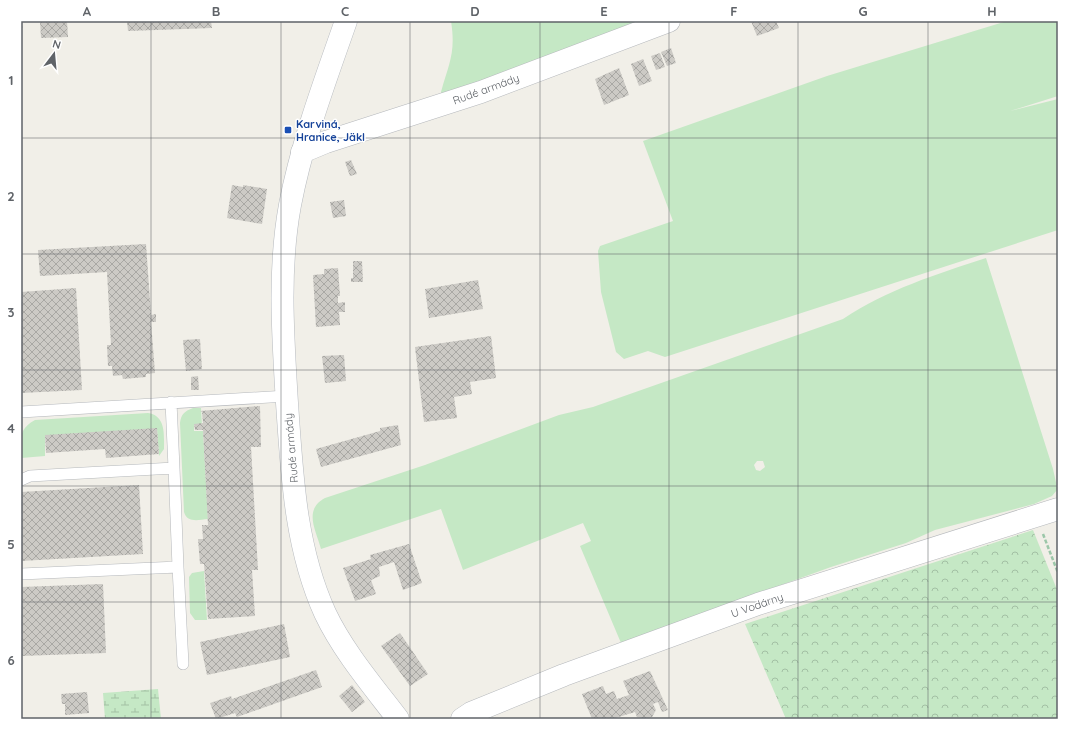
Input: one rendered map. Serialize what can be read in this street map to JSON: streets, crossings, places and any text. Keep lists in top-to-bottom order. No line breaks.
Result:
{"streets":{"street":["Rudé armády","U Vodárny"]},"places":{"transit":["Karviná, Hranice, Jäkl"]},"north":"top","grid":{"columns":["A","B","C","D","E","F","G","H"],"rows":["1","2","3","4","5","6"]}}
